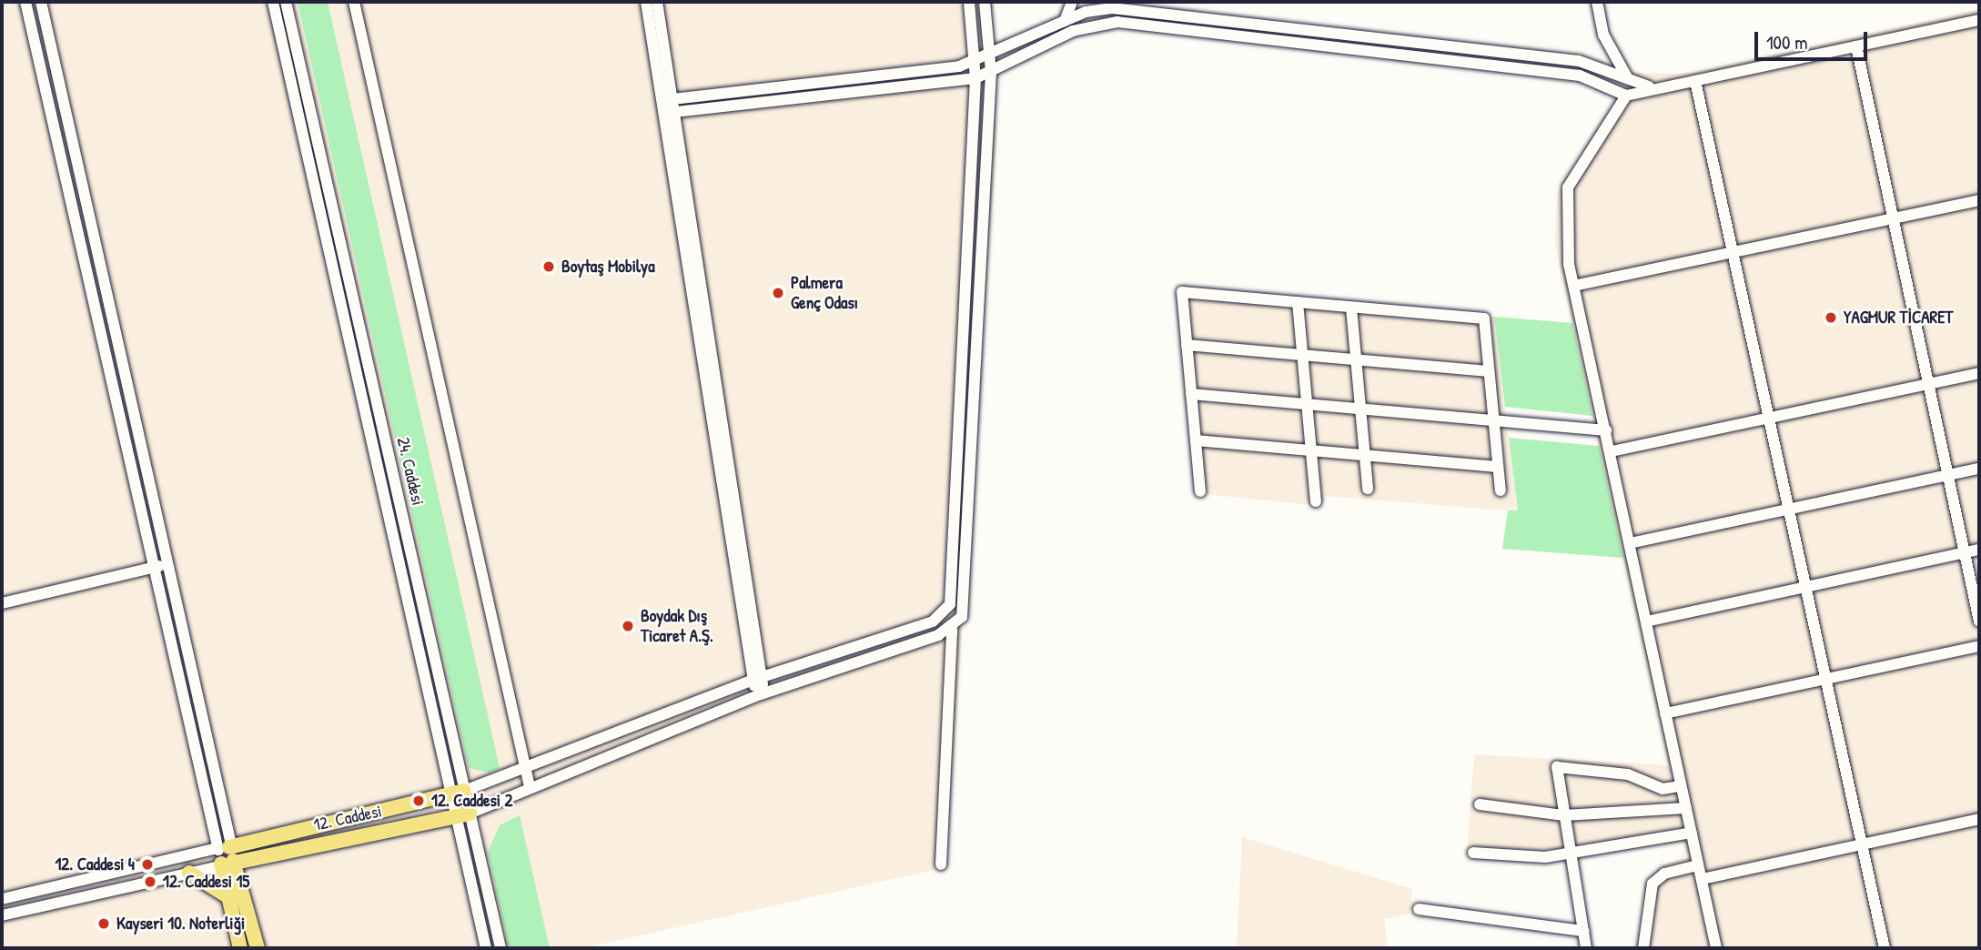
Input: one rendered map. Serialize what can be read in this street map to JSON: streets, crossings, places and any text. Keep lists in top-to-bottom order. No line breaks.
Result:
{"streets":{"main road":["12. Caddesi"],"street":["24. Caddesi"]},"crossings":[["24. Caddesi","12. Caddesi"]],"places":["Boytaş Mobilya","Palmera Genç Odası","YAGMUR TİCARET","Boydak Dış Ticaret A.Ş.","12. Caddesi 2","12. Caddesi 4","12. Caddesi 15","Kayseri 10. Noterliği"],"scale_bar":"100 m"}
